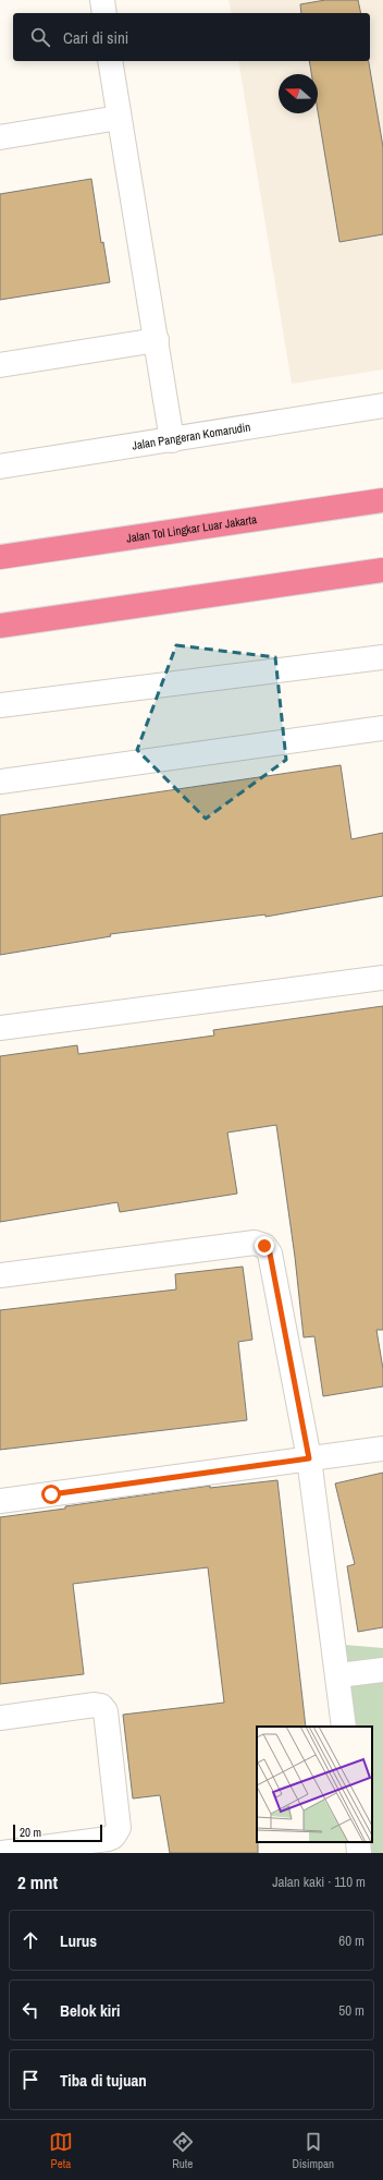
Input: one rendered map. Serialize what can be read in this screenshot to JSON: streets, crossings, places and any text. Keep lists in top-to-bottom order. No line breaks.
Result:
{"streets":{"highway":["Jalan Tol Lingkar Luar Jakarta"],"street":["Jalan Pangeran Komarudin"]},"scale_bar":"20 m","north":"left","page":{"search":"Cari di sini","scale":"20 m","heading":["2 mnt","Jalan kaki · 110 m"],"list":[["Lurus","60 m"],["Belok kiri","50 m"],"Tiba di tujuan"],"nav":["Peta","Rute","Disimpan"]}}
